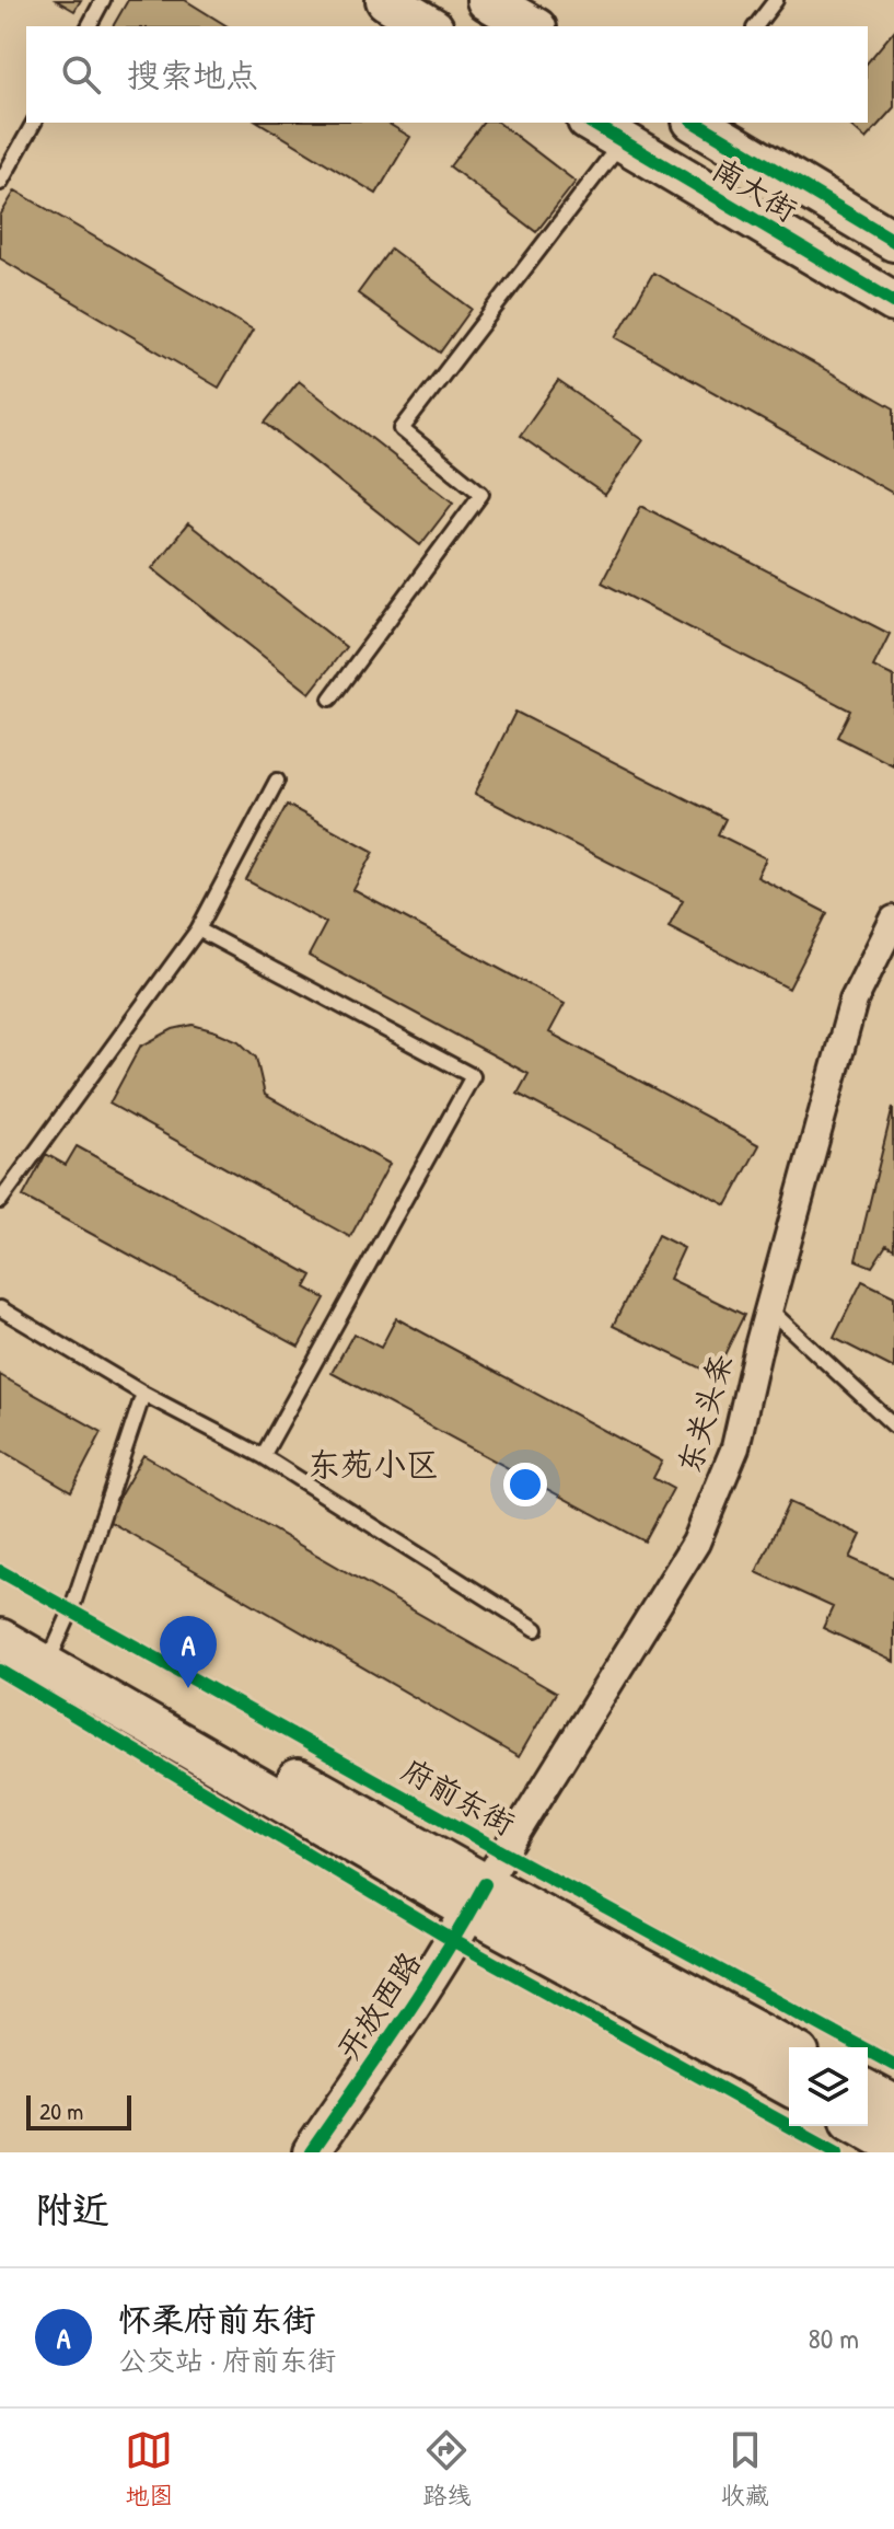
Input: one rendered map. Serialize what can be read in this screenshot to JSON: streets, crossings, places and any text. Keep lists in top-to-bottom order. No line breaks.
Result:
{"streets":{"main road":["南大街"],"street":["东关头条","开放西路"],"cycle path":["府前东街"]},"crossings":[["东关头条","开放西路"]],"districts":["东苑小区"],"scale_bar":"20 m","page":{"search":"搜索地点","pins":"A","scale":"20 m","heading":"附近","list":[{"mark":"A","name":"怀柔府前东街","note":"公交站 · 府前东街","value":"80 m"}],"nav":["地图","路线","收藏"]}}
